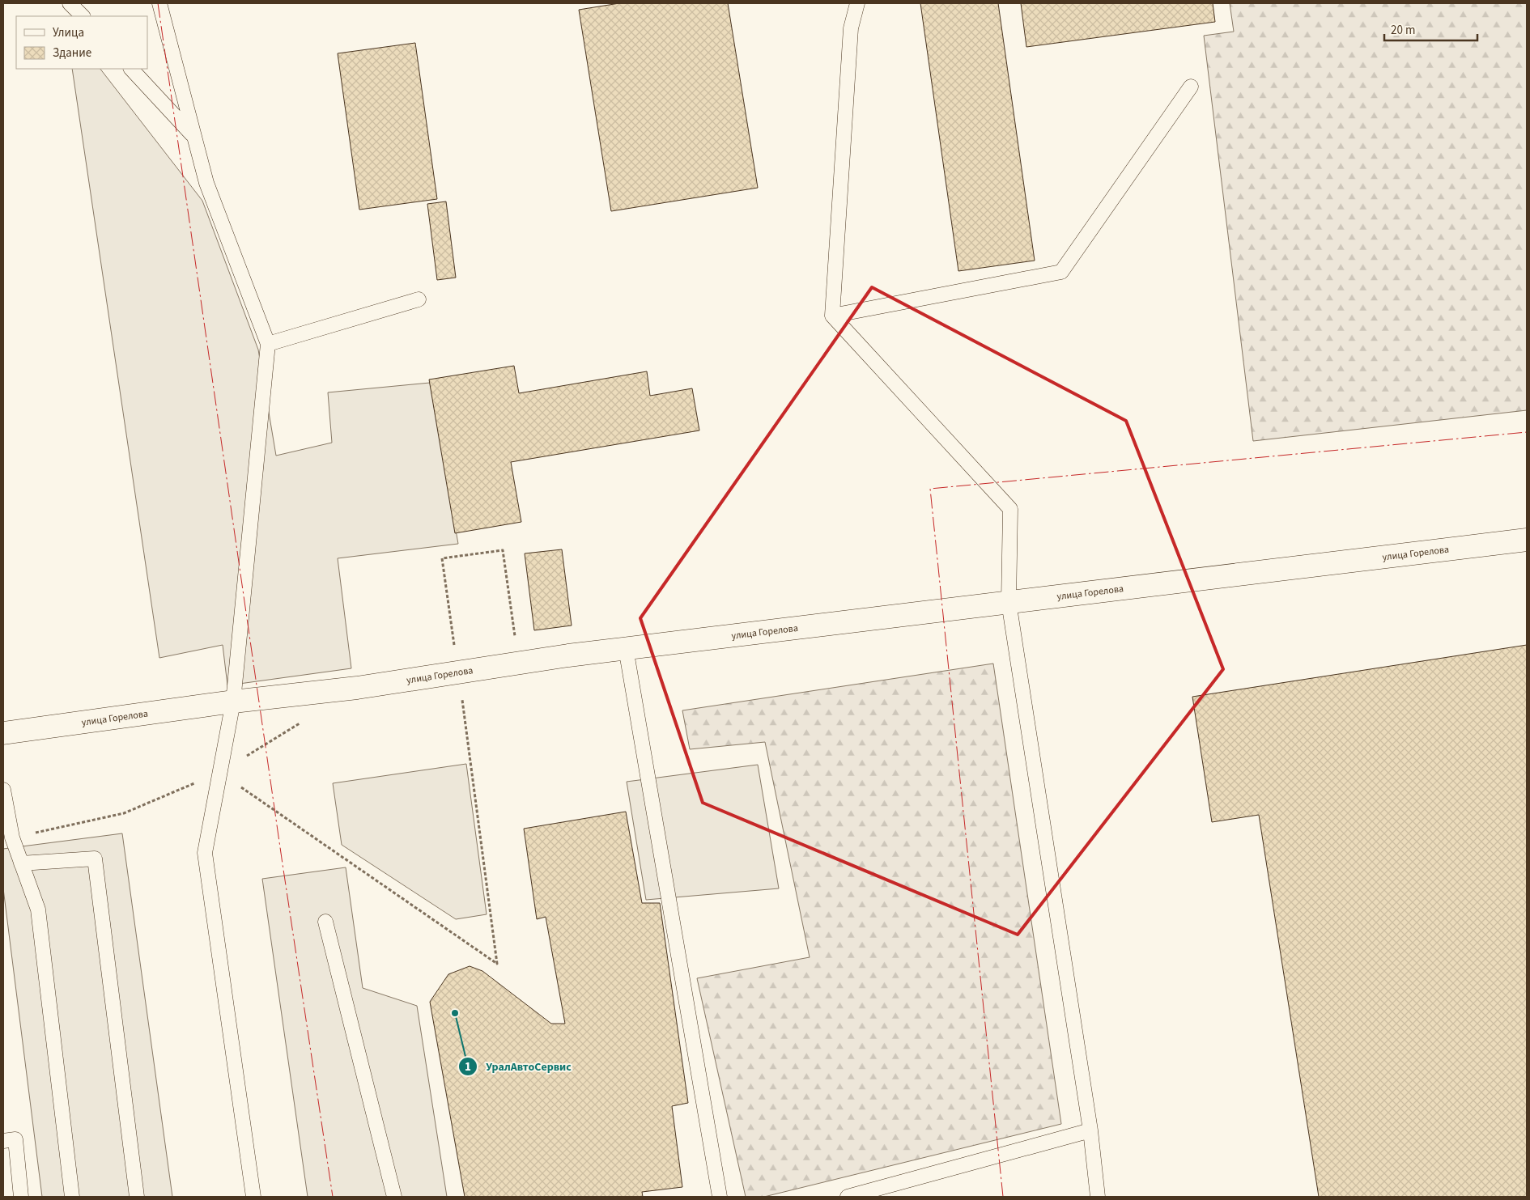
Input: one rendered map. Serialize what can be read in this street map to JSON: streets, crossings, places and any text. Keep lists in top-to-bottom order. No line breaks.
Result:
{"streets":{"street":["улица Горелова"]},"places":["УралАвтоСервис"],"legend":["Улица","Здание"],"scale_bar":"20 m"}
